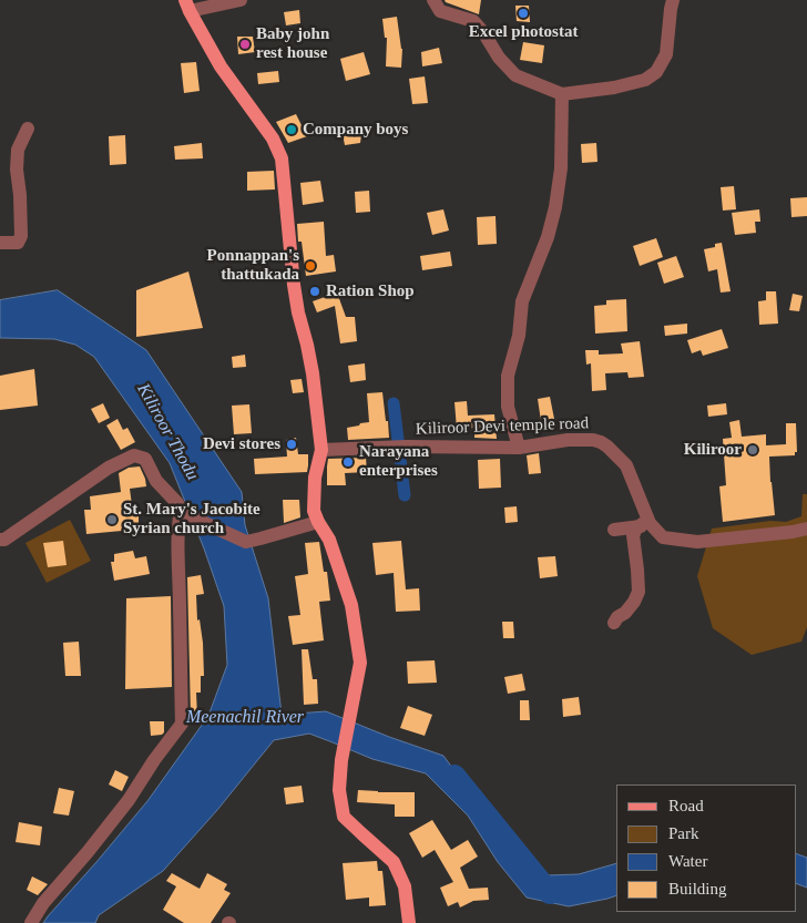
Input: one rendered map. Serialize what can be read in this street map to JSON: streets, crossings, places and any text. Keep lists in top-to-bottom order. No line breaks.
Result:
{"streets":{"street":["Kiliroor Devi temple road"]},"water":["Kiliroor Thodu","Meenachil River"],"places":["Excel photostat","Baby john rest house","Company boys","Ponnappan's thattukada","Ration Shop","Devi stores","Kiliroor","Narayana enterprises","St. Mary's Jacobite Syrian church"],"legend":["Road","Park","Water","Building"]}
